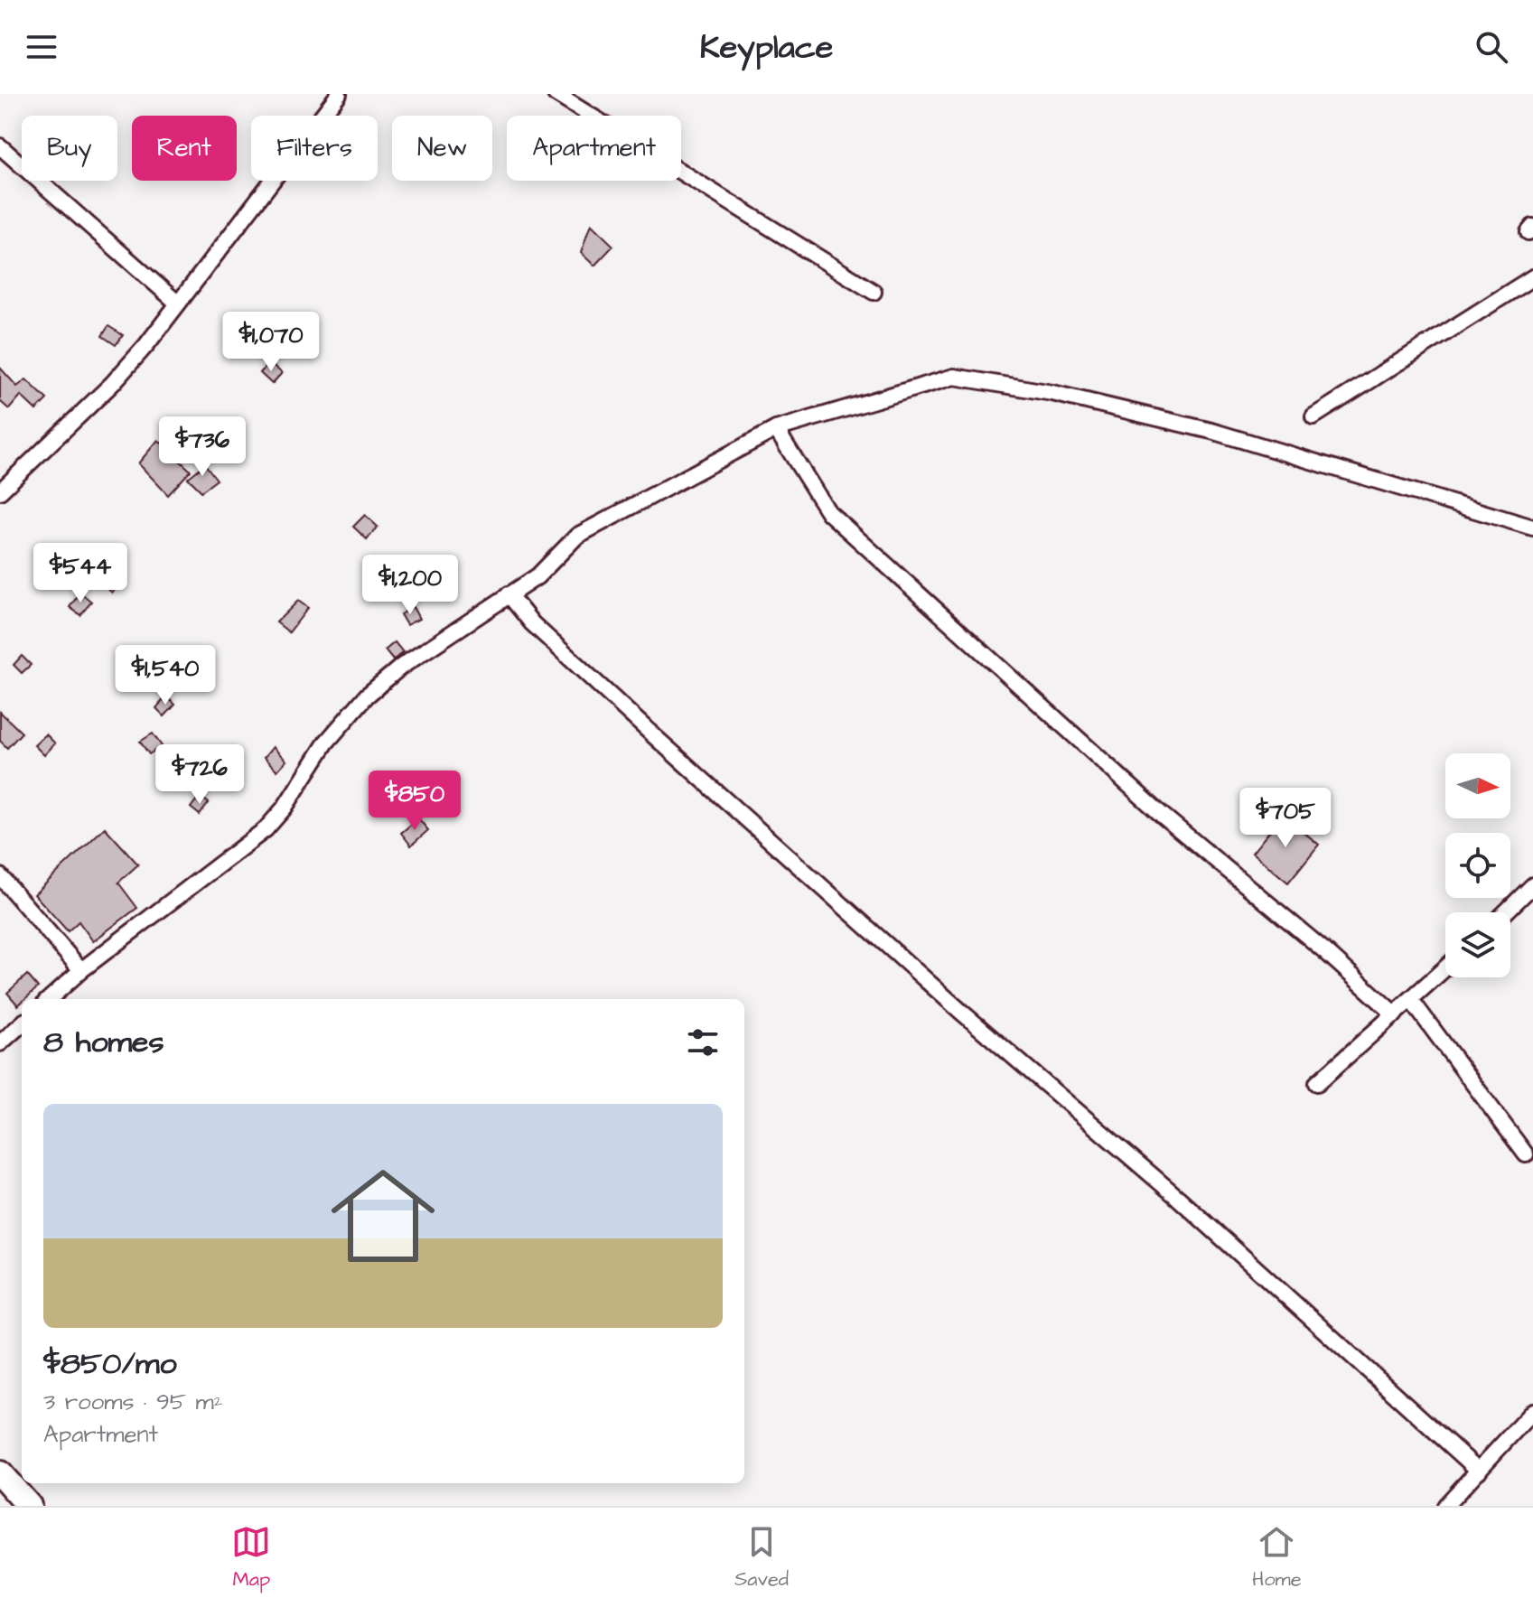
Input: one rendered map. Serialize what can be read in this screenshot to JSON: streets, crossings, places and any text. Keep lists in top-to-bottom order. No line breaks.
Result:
{"north":"right","page":{"header":"Keyplace","chip":["Buy","Rent","Filters","New","Apartment"],"price":["$1,070","$736","$544","$1,200","$1,540","$726","$850","$705"],"heading":"8 homes","list":[{"name":"$850/mo","note":"3 rooms · 95 m² · Apartment"}],"tabs":["Map","Saved","Home"]}}
